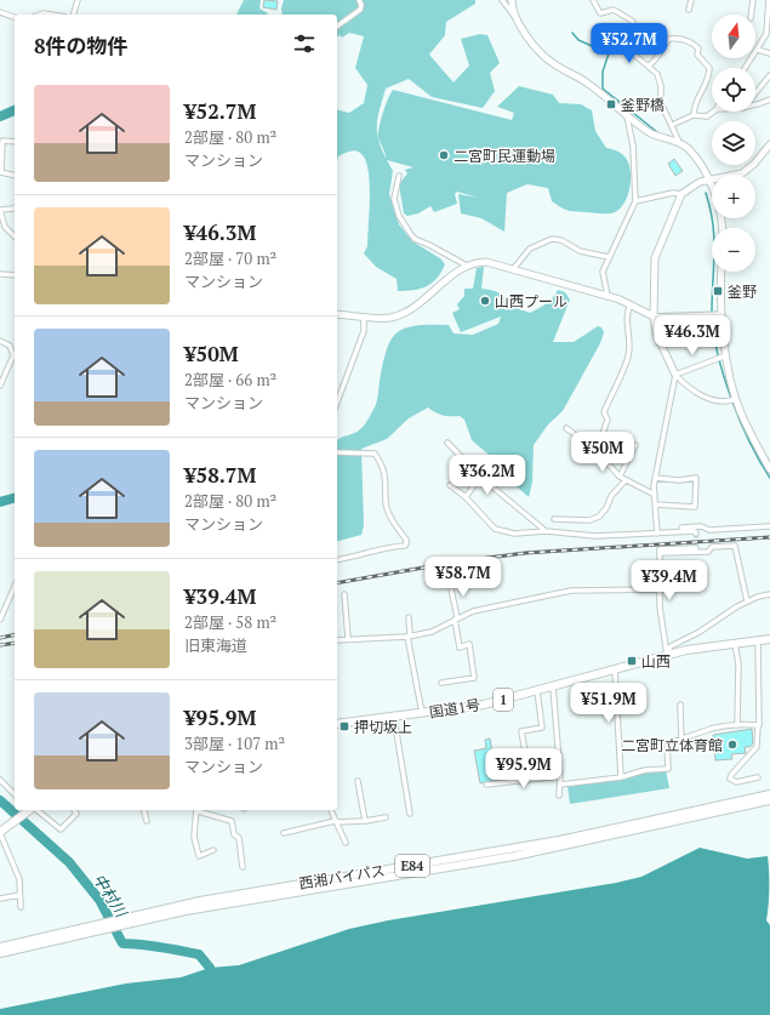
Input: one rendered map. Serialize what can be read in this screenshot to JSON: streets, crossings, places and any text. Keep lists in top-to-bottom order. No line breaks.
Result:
{"streets":{"highway":["1","国道1号","E84","西湘バイパス"]},"water":["中村川"],"places":{"transit":["釜野橋","釜野","山西","押切坂上"],"other":["二宮町民運動場","山西プール","二宮町立体育館"]},"north":"top","page":{"map_buttons":["+","−"],"heading":"8件の物件","price":["¥52.7M","¥46.3M","¥50M","¥36.2M","¥58.7M","¥39.4M","¥51.9M","¥95.9M"],"list":[{"name":"¥52.7M","note":"2部屋 · 80 m² · マンション"},{"name":"¥46.3M","note":"2部屋 · 70 m² · マンション"},{"name":"¥50M","note":"2部屋 · 66 m² · マンション"},{"name":"¥58.7M","note":"2部屋 · 80 m² · マンション"},{"name":"¥39.4M","note":"2部屋 · 58 m² · 旧東海道"},{"name":"¥95.9M","note":"3部屋 · 107 m² · マンション"}]}}
